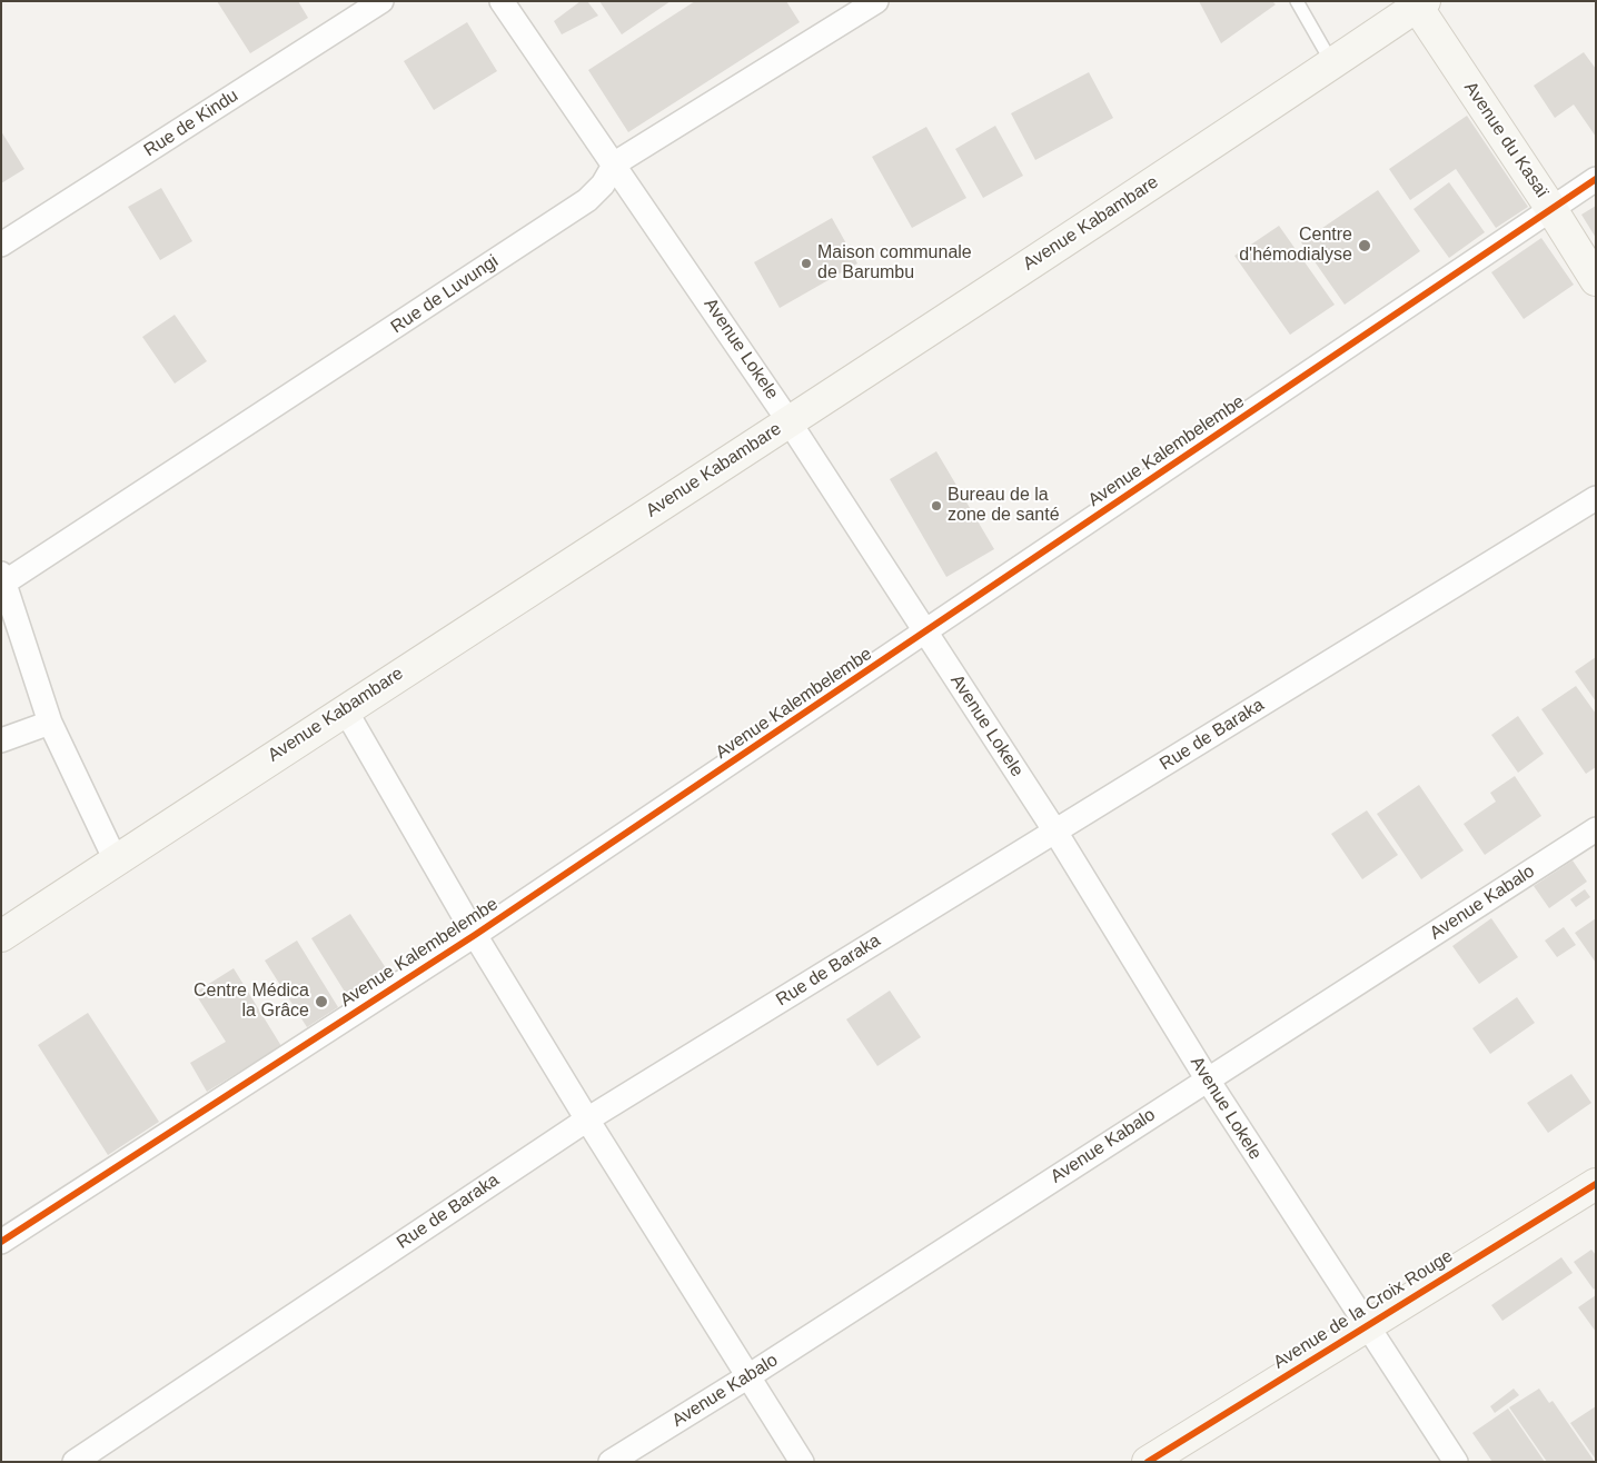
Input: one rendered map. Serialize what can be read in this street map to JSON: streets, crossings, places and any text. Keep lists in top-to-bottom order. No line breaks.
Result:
{"streets":{"main road":["Avenue du Kasaï","Avenue Kabambare","Avenue de la Croix Rouge"],"street":["Rue de Kindu","Rue de Luvungi","Avenue Lokele","Avenue Kalembelembe","Rue de Baraka","Avenue Kabalo"]},"crossings":[["Avenue du Kasaï","Avenue Kabambare"],["Avenue du Kasaï","Avenue Kalembelembe"],["Avenue Kabambare","Avenue Lokele"],["Rue de Luvungi","Avenue Lokele"],["Avenue Lokele","Avenue Kalembelembe"],["Avenue Lokele","Rue de Baraka"],["Avenue Lokele","Avenue Kabalo"],["Avenue Lokele","Avenue de la Croix Rouge"]],"places":["Centre d'hémodialyse","Maison communale de Barumbu","Bureau de la zone de santé","Centre Médica la Grâce"]}
